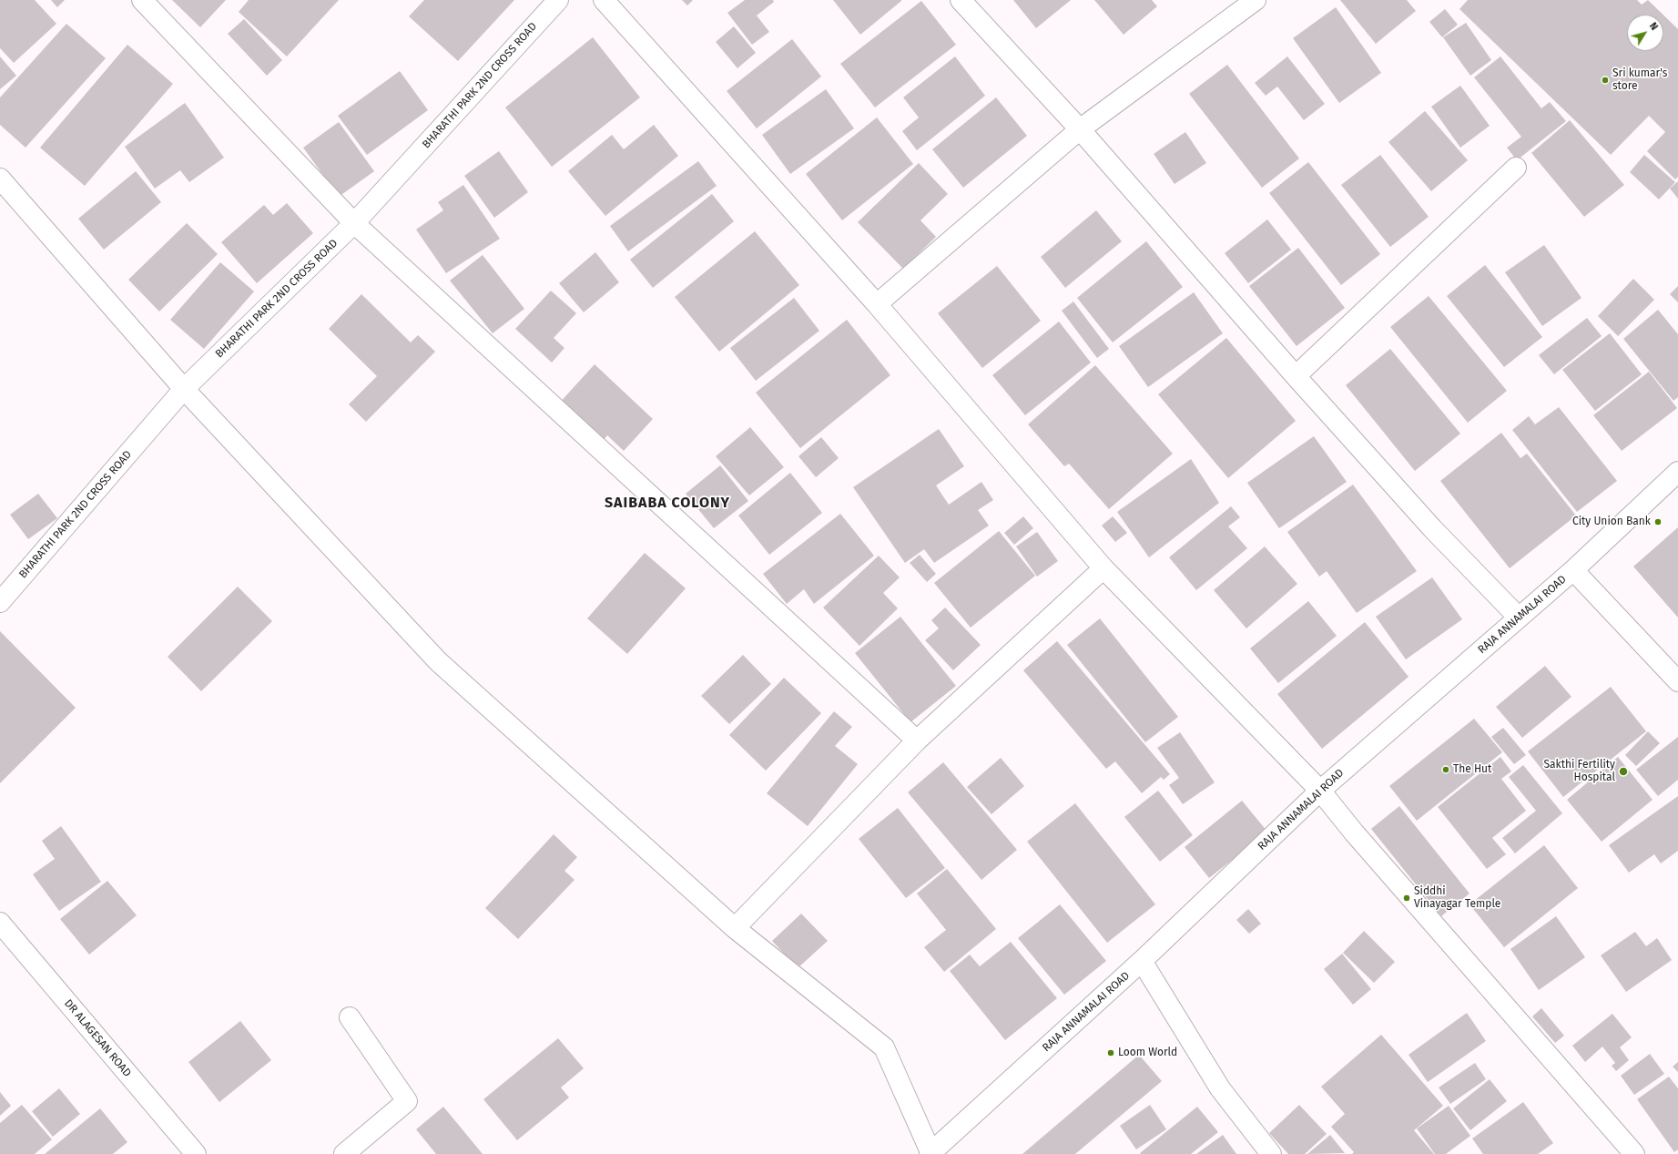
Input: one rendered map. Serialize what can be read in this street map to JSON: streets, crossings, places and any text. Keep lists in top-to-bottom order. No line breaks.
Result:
{"streets":{"street":["BHARATHI PARK 2ND CROSS ROAD","RAJA ANNAMALAI ROAD","DR ALAGESAN ROAD"]},"districts":["SAIBABA COLONY"],"places":["Sri kumar's store","City Union Bank","The Hut","Sakthi Fertility Hospital","Siddhi Vinayagar Temple","Loom World"],"north":"top right"}
